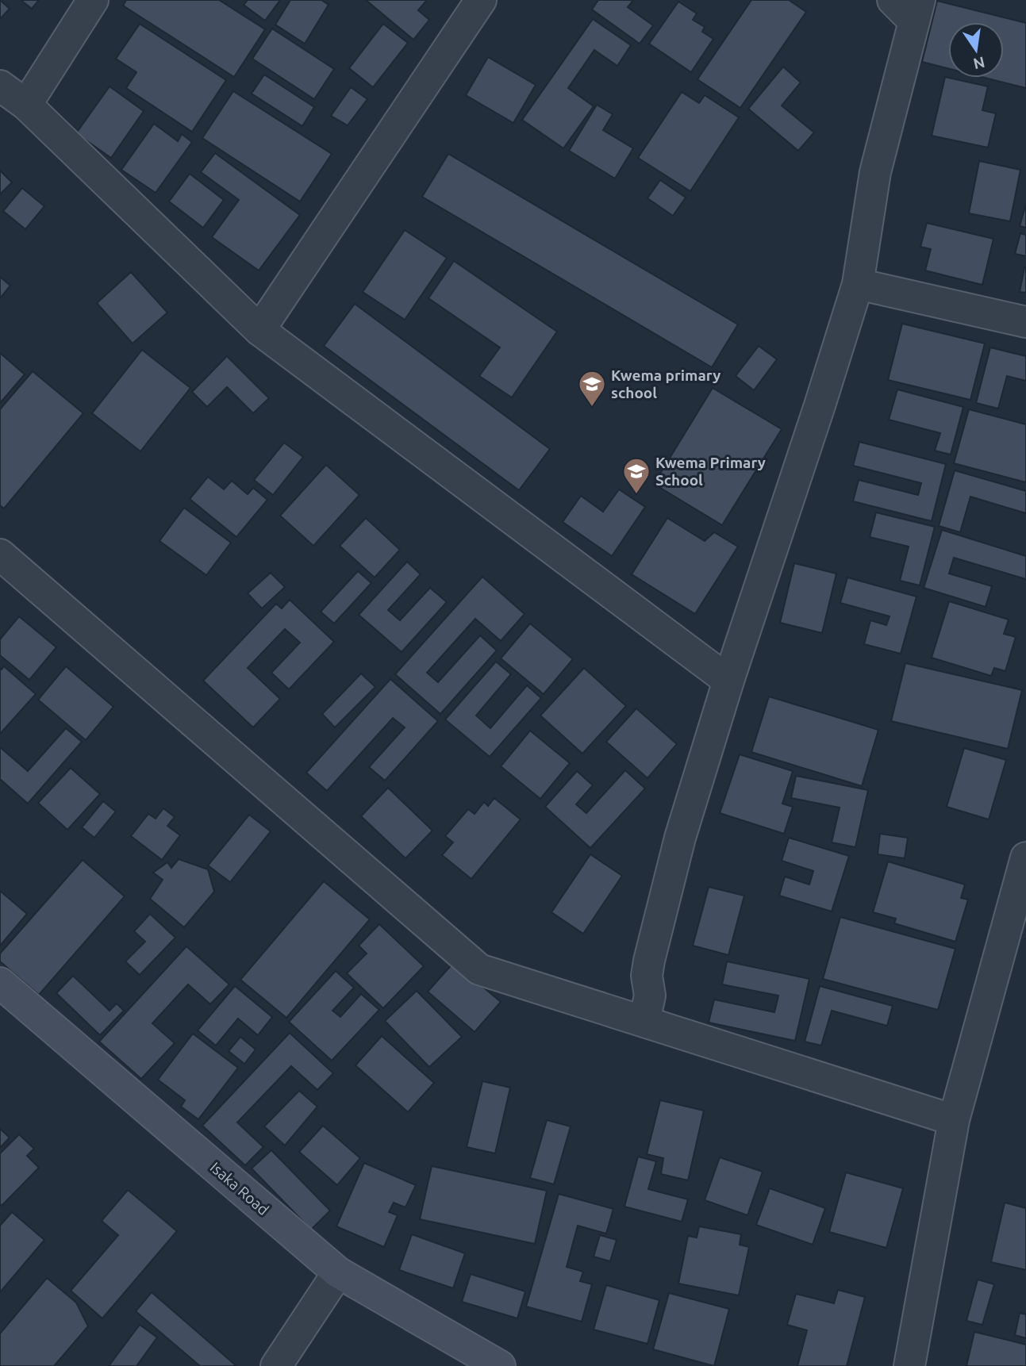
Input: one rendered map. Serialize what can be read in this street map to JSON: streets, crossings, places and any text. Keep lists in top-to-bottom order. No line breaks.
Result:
{"streets":{"street":["Isaka Road"]},"places":{"school or university":["Kwema primary school","Kwema Primary School"]},"north":"bottom"}
